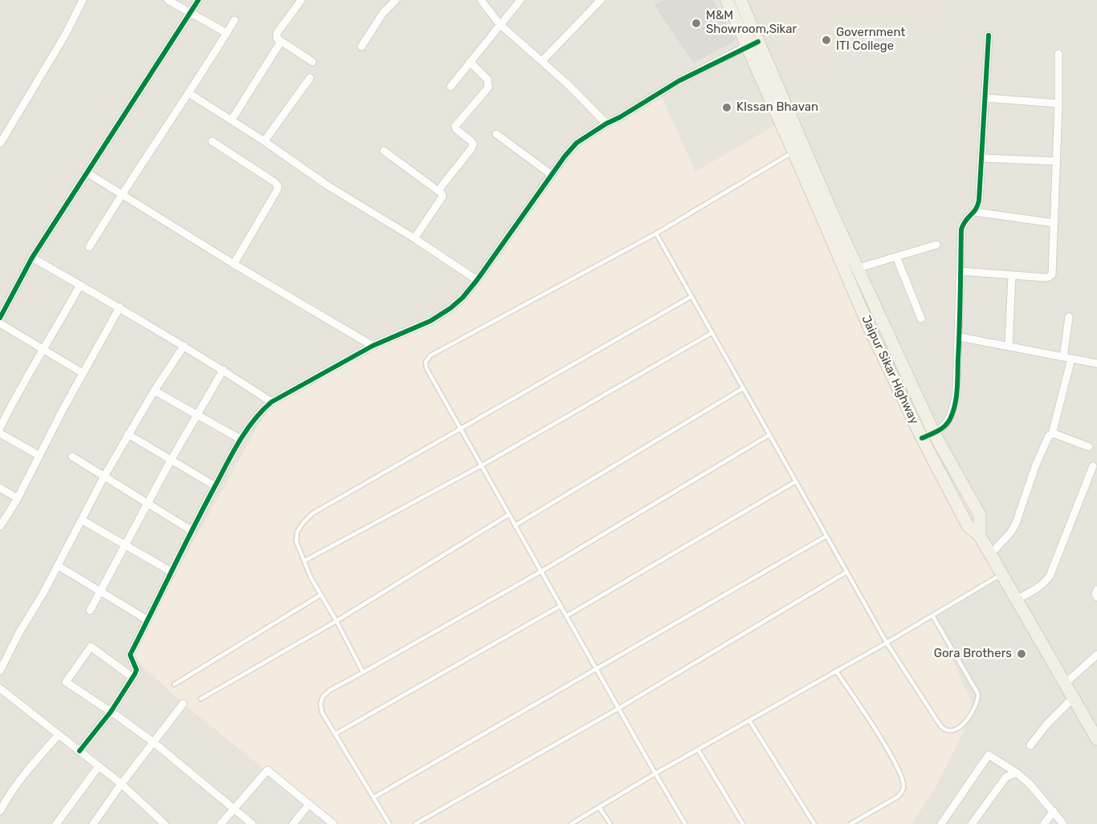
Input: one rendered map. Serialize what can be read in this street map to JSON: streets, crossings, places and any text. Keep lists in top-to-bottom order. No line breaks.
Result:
{"streets":{"main road":["Jaipur Sikar Highway"]},"places":["M&M Showroom,Sikar","Government ITI College","KIssan Bhavan","Gora Brothers"]}
